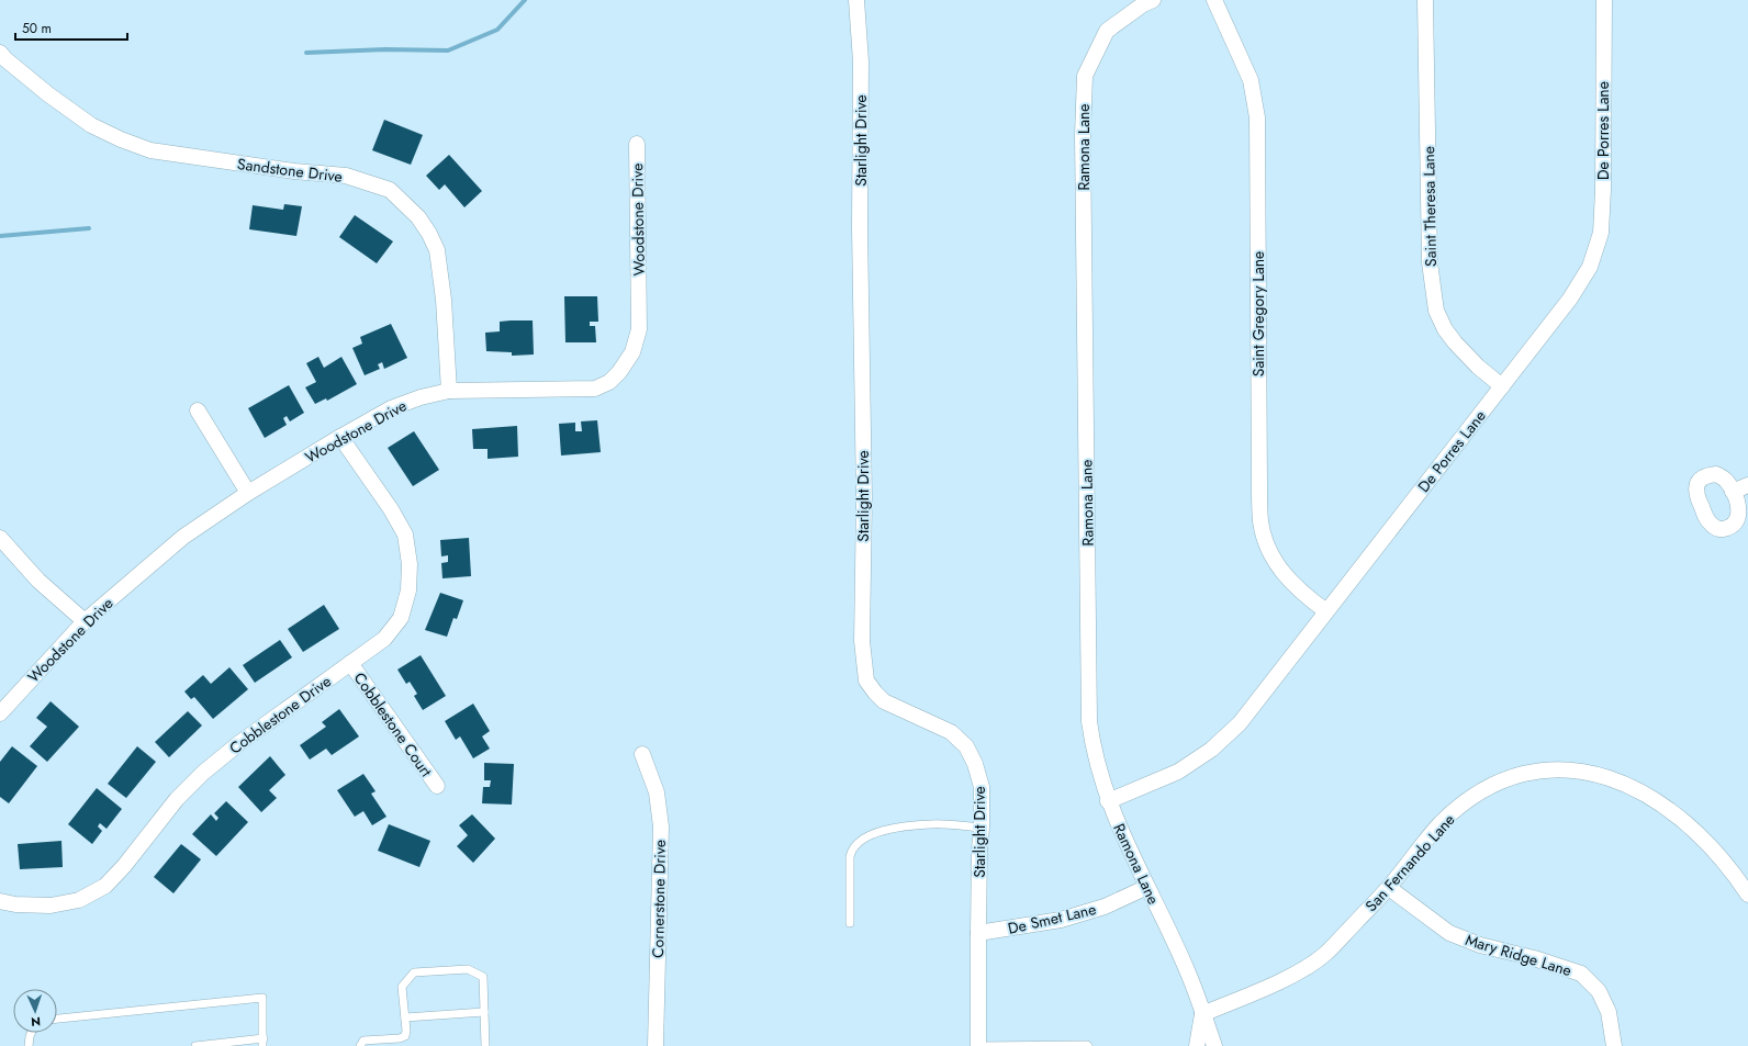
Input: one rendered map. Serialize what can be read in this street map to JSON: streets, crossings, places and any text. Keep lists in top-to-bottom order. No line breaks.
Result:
{"streets":{"street":["De Porres Lane","Starlight Drive","Ramona Lane","Sandstone Drive","Saint Theresa Lane","Woodstone Drive","Saint Gregory Lane","Cobblestone Drive","Cobblestone Court","San Fernando Lane","Cornerstone Drive","De Smet Lane","Mary Ridge Lane"]},"crossings":[["De Porres Lane","Ramona Lane"],["De Porres Lane","Saint Theresa Lane"],["De Porres Lane","Saint Gregory Lane"],["Starlight Drive","De Smet Lane"],["Ramona Lane","San Fernando Lane"],["Ramona Lane","De Smet Lane"],["Sandstone Drive","Woodstone Drive"],["Woodstone Drive","Cobblestone Drive"],["Cobblestone Drive","Cobblestone Court"],["San Fernando Lane","Mary Ridge Lane"]],"scale_bar":"50 m","north":"bottom"}
